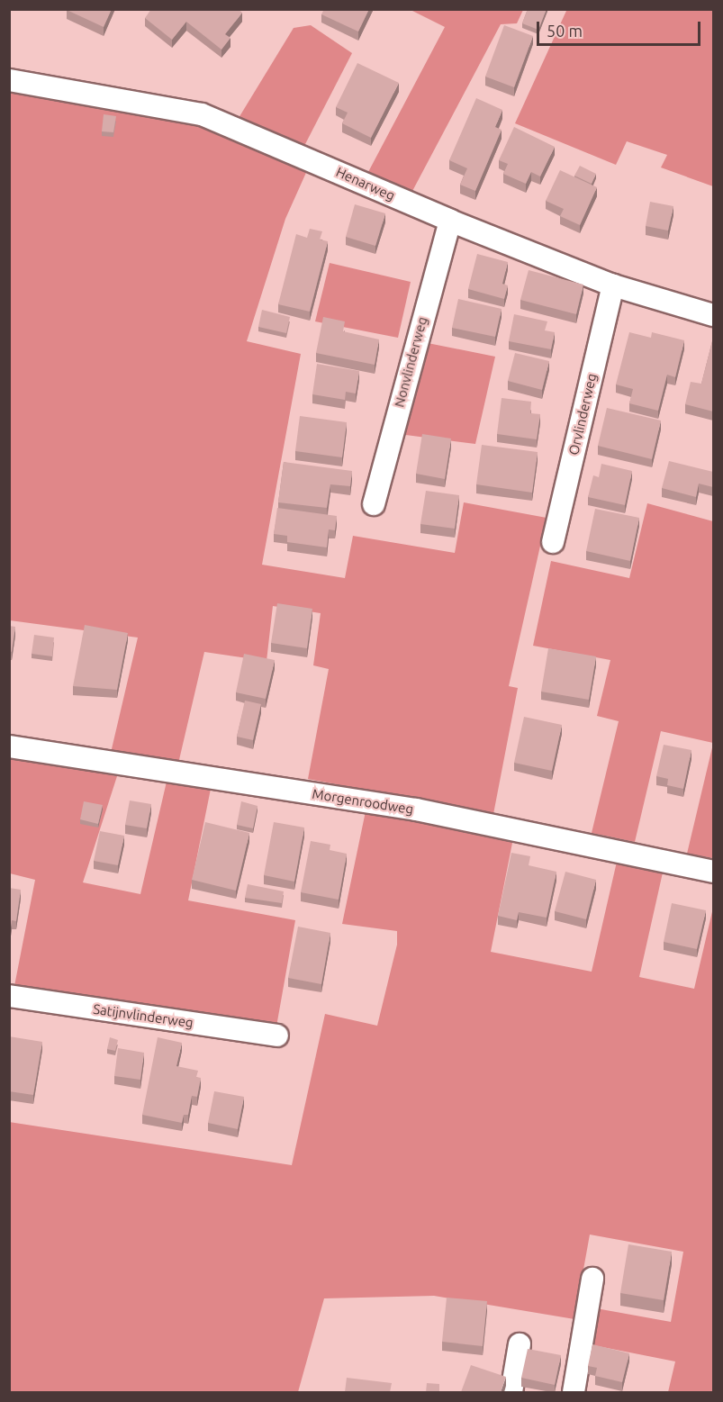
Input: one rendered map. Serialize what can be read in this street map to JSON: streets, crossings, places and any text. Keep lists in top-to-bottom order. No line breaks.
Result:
{"streets":{"street":["Henarweg","Nonvlinderweg","Orvlinderweg","Morgenroodweg","Satijnvlinderweg"]},"crossings":[["Henarweg","Nonvlinderweg"],["Henarweg","Orvlinderweg"]],"scale_bar":"50 m"}
